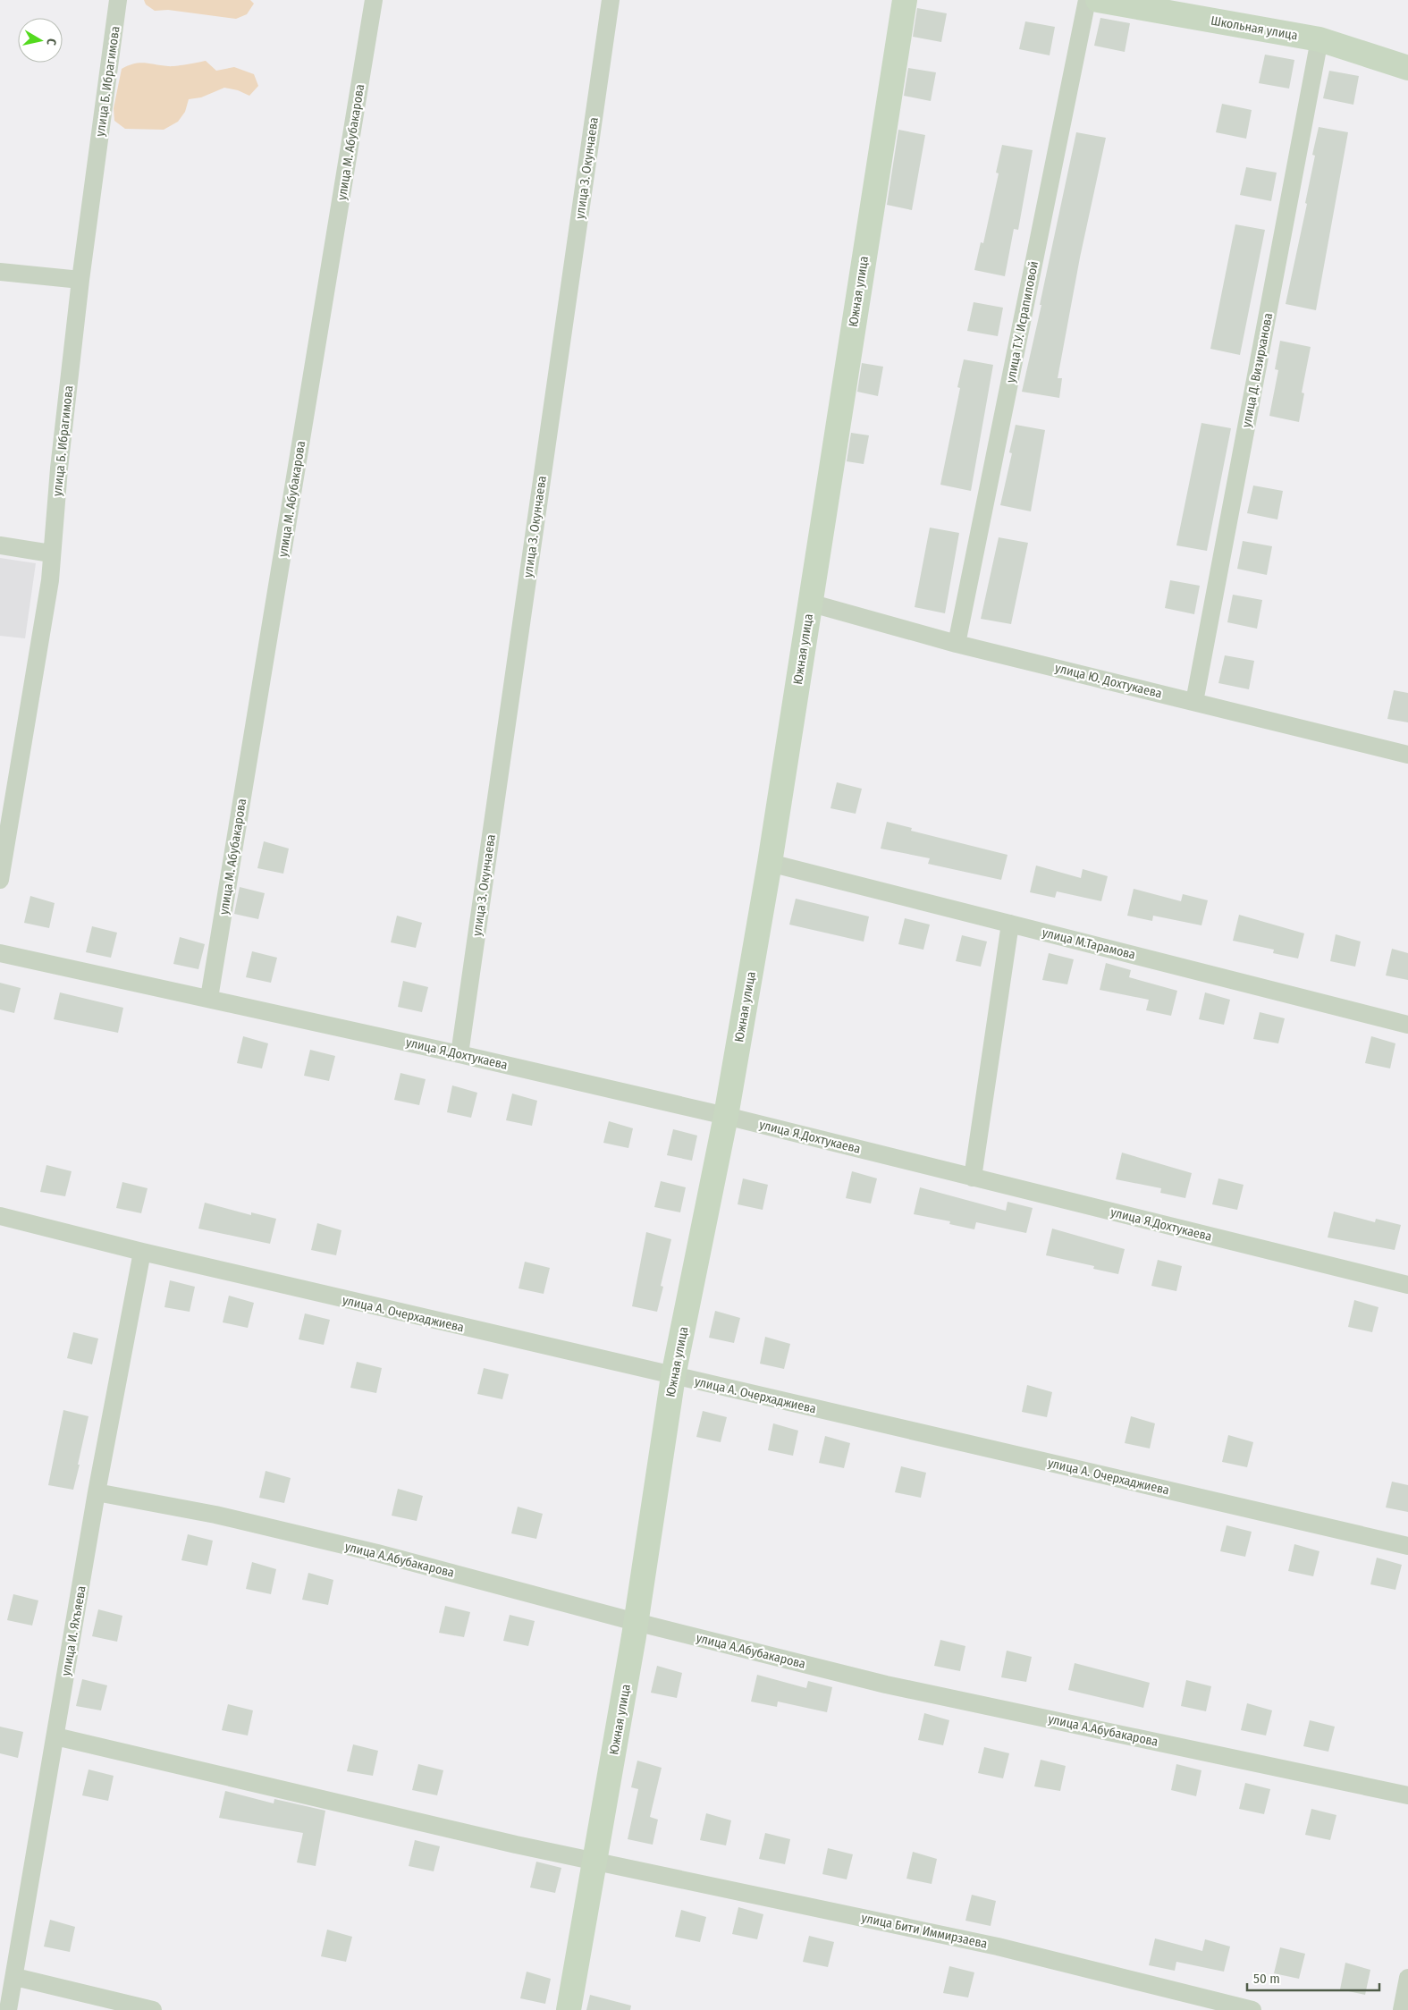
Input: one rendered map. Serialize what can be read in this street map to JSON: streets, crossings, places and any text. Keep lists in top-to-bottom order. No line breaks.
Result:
{"streets":{"main road":["Школьная улица","Южная улица"],"street":["улица Б. Ибрагимова","улица М. Абубакарова","улица З. Окунчаева","улица Т.У. Исрапиловой","улица Д. Визирханова","улица Ю. Дохтукаева","улица М.Тарамова","улица Я.Дохтукаева","улица А. Очерхаджиева","улица А.Абубакарова","улица И. Яхъяева","улица Бити Иммирзаева"]},"crossings":[["Школьная улица","улица Д. Визирханова"],["улица М. Абубакарова","улица Я.Дохтукаева"],["улица З. Окунчаева","улица Я.Дохтукаева"],["Южная улица","улица Ю. Дохтукаева"],["Южная улица","улица М.Тарамова"],["Южная улица","улица Я.Дохтукаева"],["Южная улица","улица А. Очерхаджиева"],["Южная улица","улица А.Абубакарова"],["Южная улица","улица Бити Иммирзаева"],["улица Т.У. Исрапиловой","улица Ю. Дохтукаева"],["улица Д. Визирханова","улица Ю. Дохтукаева"],["улица А. Очерхаджиева","улица И. Яхъяева"],["улица А.Абубакарова","улица И. Яхъяева"],["улица И. Яхъяева","улица Бити Иммирзаева"]],"scale_bar":"50 m","north":"right"}
